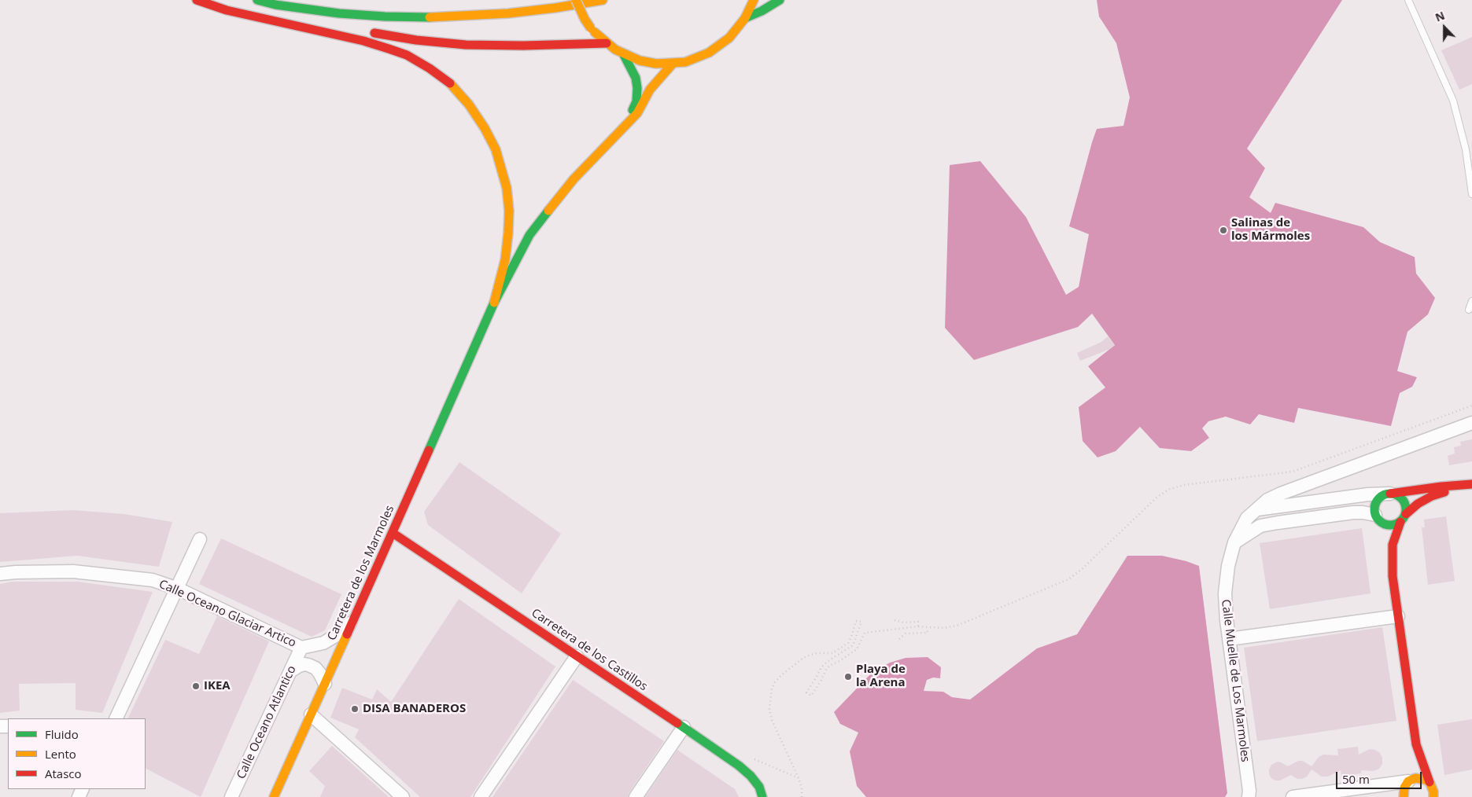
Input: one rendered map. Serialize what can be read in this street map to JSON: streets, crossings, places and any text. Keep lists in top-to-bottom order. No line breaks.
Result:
{"streets":{"main road":["Carretera de los Marmoles","Carretera de los Castillos"],"street":["Calle Oceano Glaciar Artico","Calle Muelle de Los Marmoles","Calle Oceano Atlantico"]},"crossings":[["Carretera de los Marmoles","Calle Oceano Glaciar Artico"],["Carretera de los Marmoles","Carretera de los Castillos"],["Calle Oceano Glaciar Artico","Calle Oceano Atlantico"]],"places":["Salinas de los Mármoles","Playa de la Arena","IKEA","DISA BANADEROS"],"legend":["Fluido","Lento","Atasco"],"scale_bar":"50 m","north":"top"}
